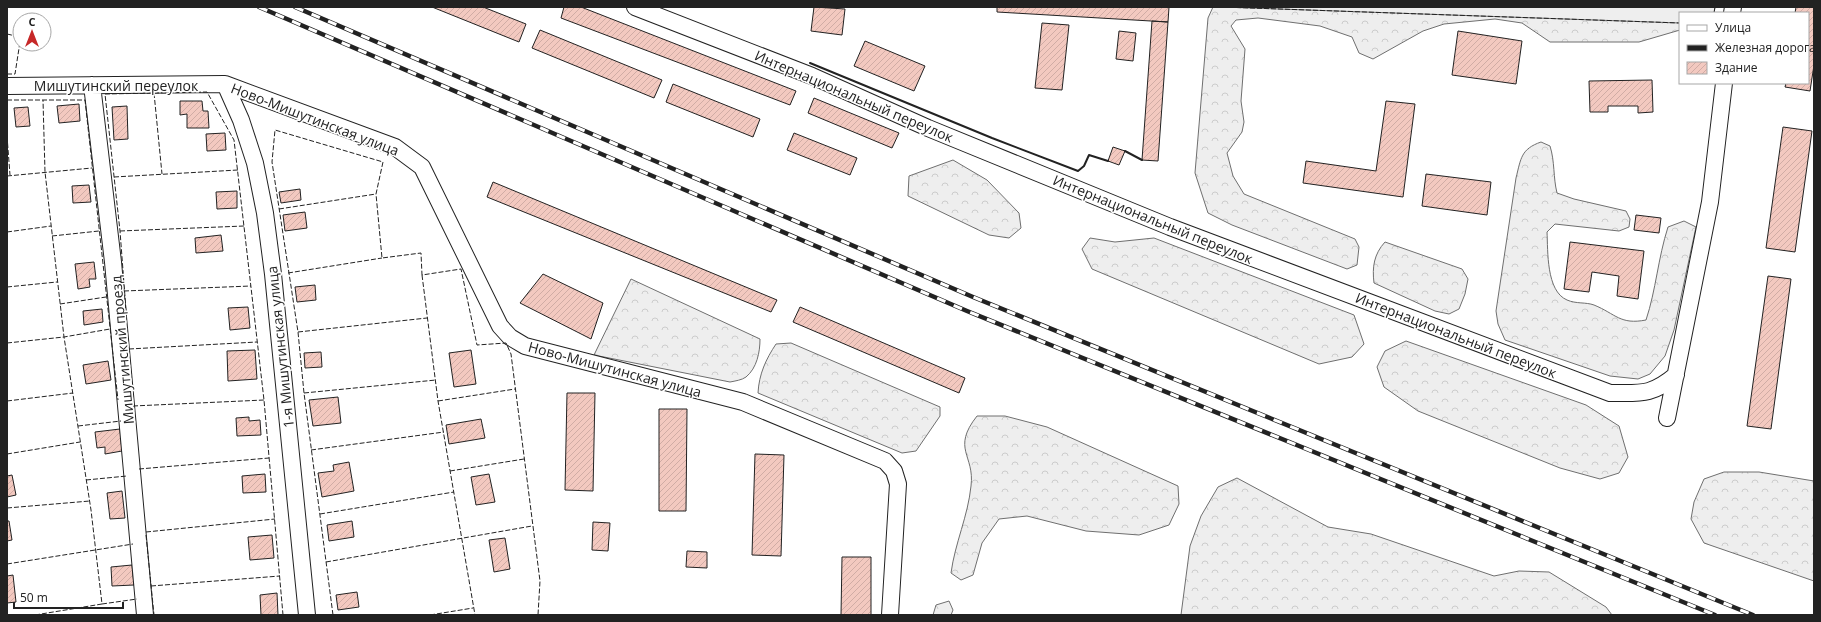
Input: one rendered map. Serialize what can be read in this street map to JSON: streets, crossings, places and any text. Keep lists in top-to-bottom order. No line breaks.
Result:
{"streets":{"street":["Мишутинский переулок","Интернациональный переулок","Ново-Мишутинская улица","1-я Мишутинская улица","Мишутинский проезд"]},"crossings":[["Мишутинский переулок","Ново-Мишутинская улица"],["Мишутинский переулок","1-я Мишутинская улица"],["Мишутинский переулок","Мишутинский проезд"],["Ново-Мишутинская улица","1-я Мишутинская улица"]],"legend":["Улица","Железная дорога","Здание"],"scale_bar":"50 m","north":"top"}
